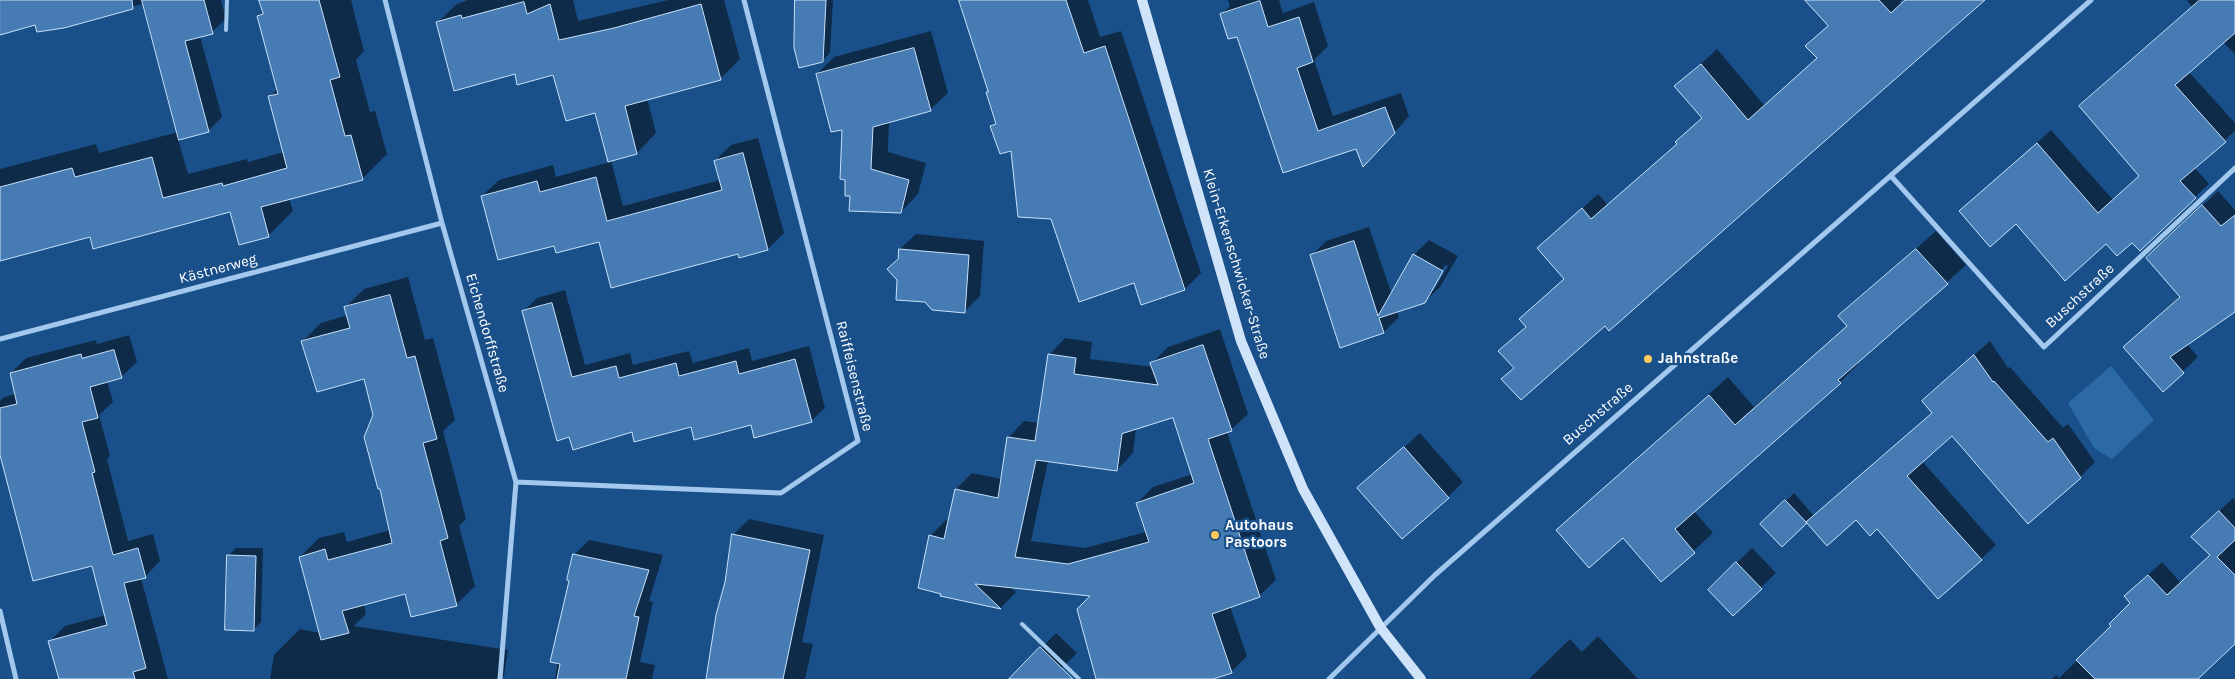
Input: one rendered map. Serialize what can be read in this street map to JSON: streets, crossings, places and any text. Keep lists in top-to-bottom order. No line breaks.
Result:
{"streets":{"street":["Klein-Erkenschwicker-Straße","Kästnerweg","Buschstraße","Eichendorffstraße","Raiffeisenstraße"]},"crossings":[["Klein-Erkenschwicker-Straße","Buschstraße"],["Kästnerweg","Eichendorffstraße"],["Eichendorffstraße","Raiffeisenstraße"]],"places":["Jahnstraße","Autohaus Pastoors"]}
